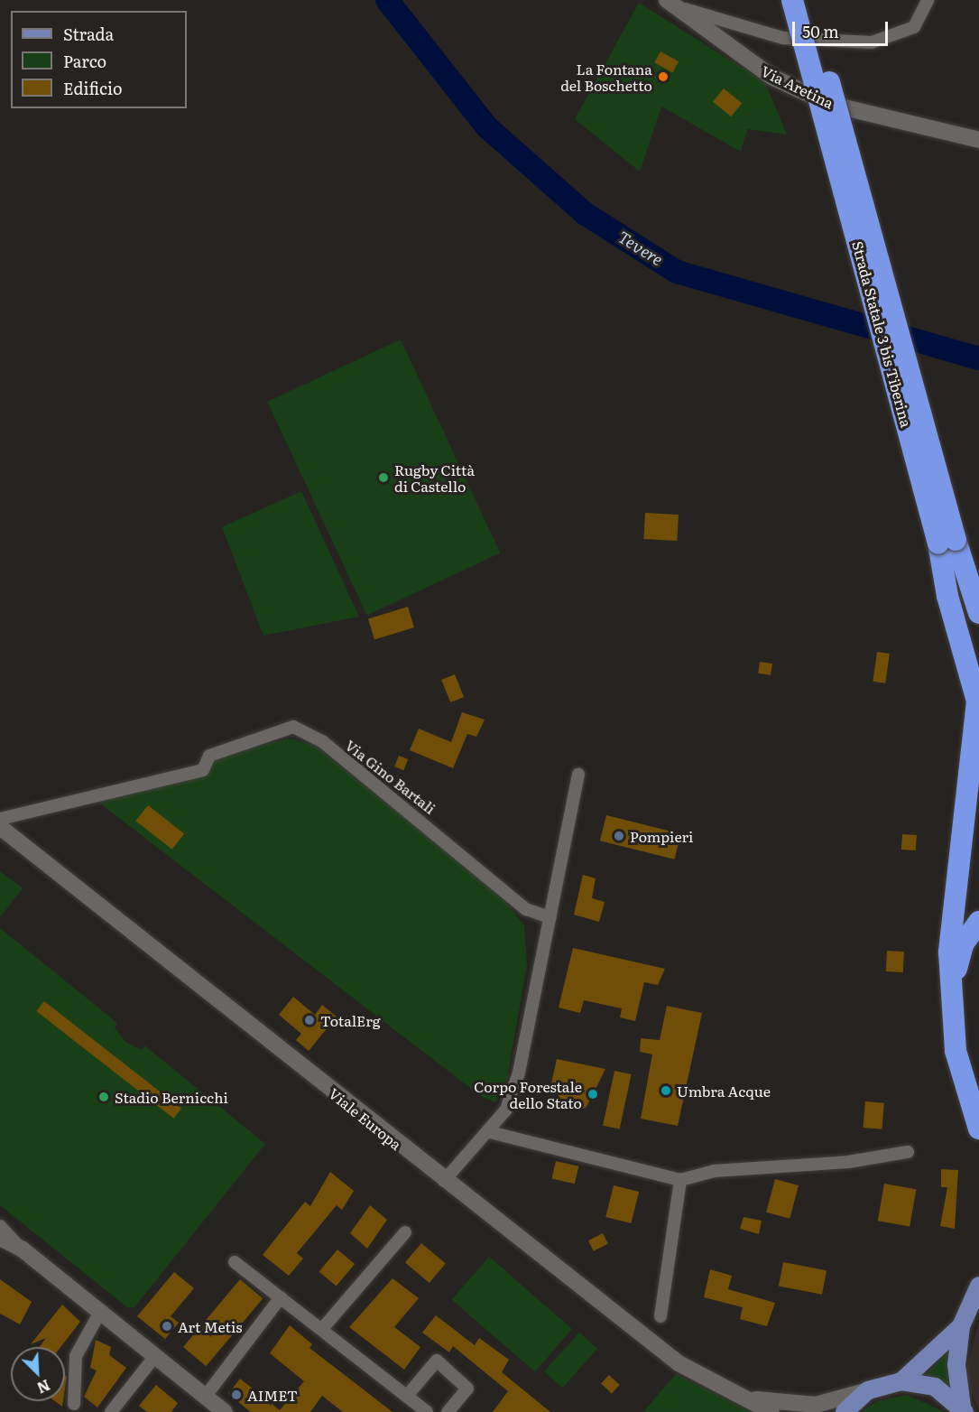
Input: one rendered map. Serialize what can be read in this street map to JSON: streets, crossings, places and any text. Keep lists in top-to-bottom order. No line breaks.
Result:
{"streets":{"highway":["Strada Statale 3 bis Tiberina"],"main road":["Via Aretina","Viale Europa"],"street":["Via Gino Bartali"]},"water":["Tevere"],"places":["La Fontana del Boschetto","Rugby Città di Castello","Pompieri","TotalErg","Umbra Acque","Corpo Forestale dello Stato","Stadio Bernicchi","Art Metis","AIMET"],"legend":["Strada","Parco","Edificio"],"scale_bar":"50 m","north":"bottom right"}
